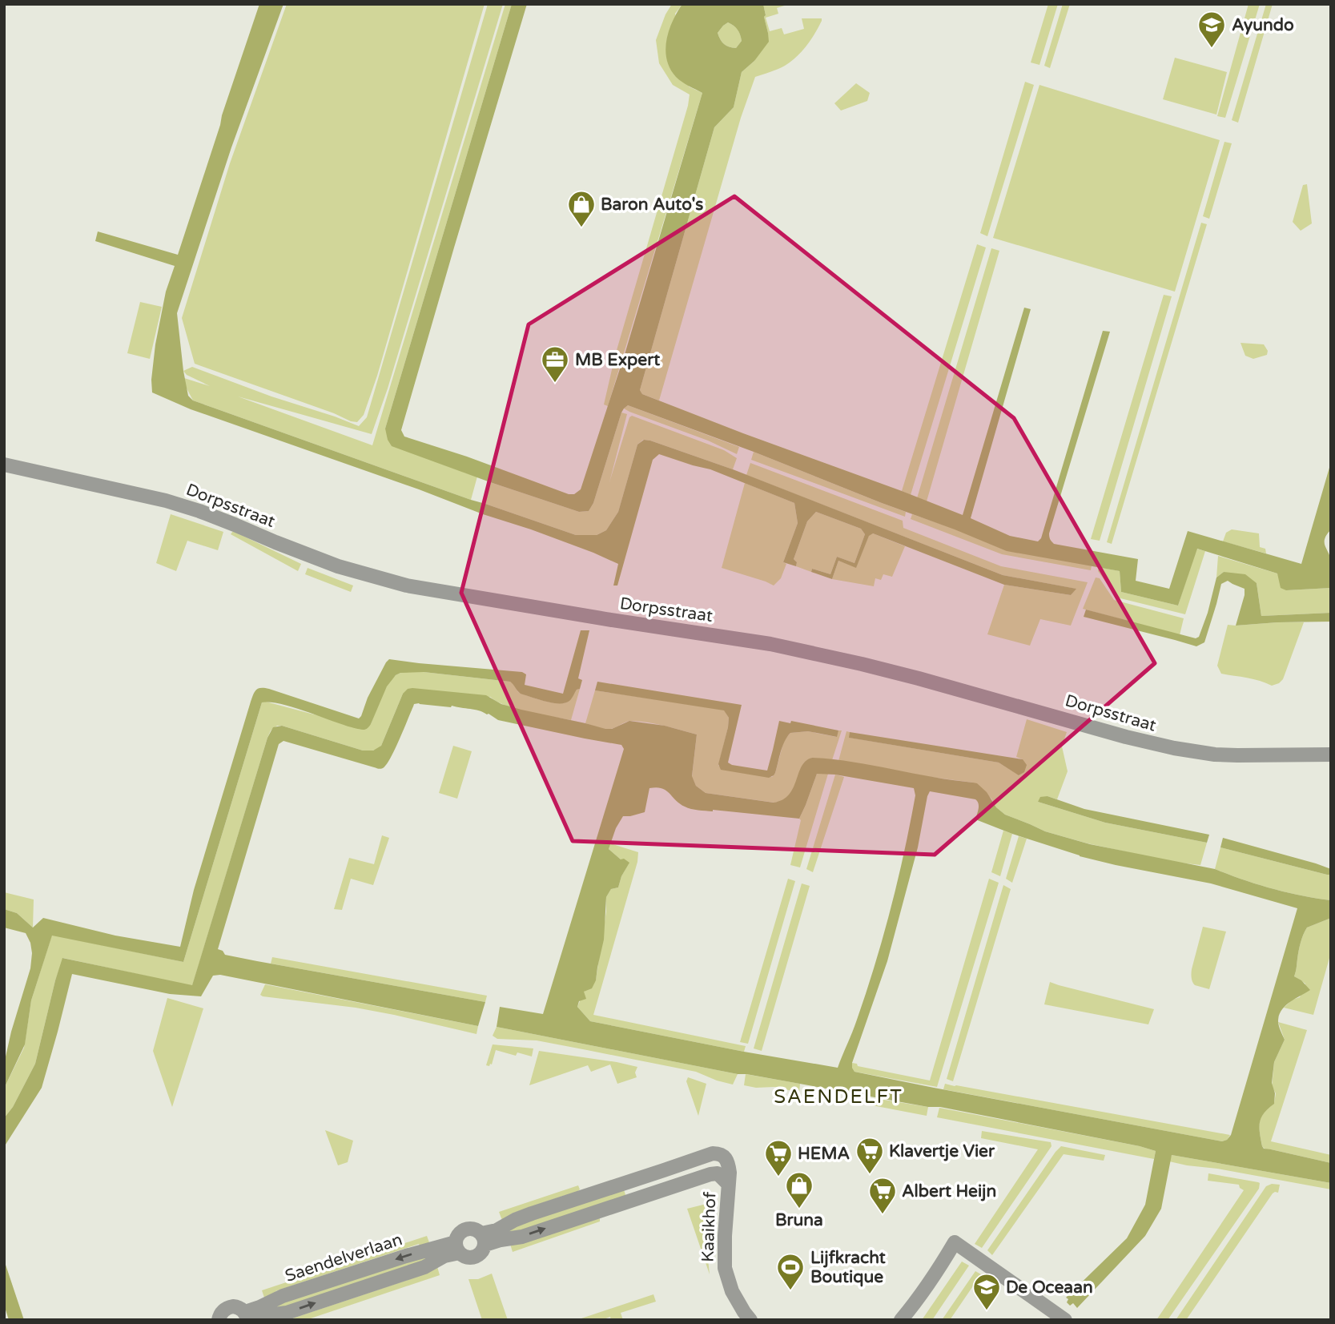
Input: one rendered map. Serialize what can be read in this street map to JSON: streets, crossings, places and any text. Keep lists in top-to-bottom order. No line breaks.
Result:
{"streets":{"street":["Dorpsstraat","Kaaikhof","Saendelverlaan"]},"districts":["SAENDELFT"],"places":{"school or university":["Ayundo","De Oceaan"],"shop":["Baron Auto's","Bruna"],"office":["MB Expert"],"supermarket":["Klavertje Vier","HEMA","Albert Heijn"],"sports":["Lijfkracht Boutique"]}}
